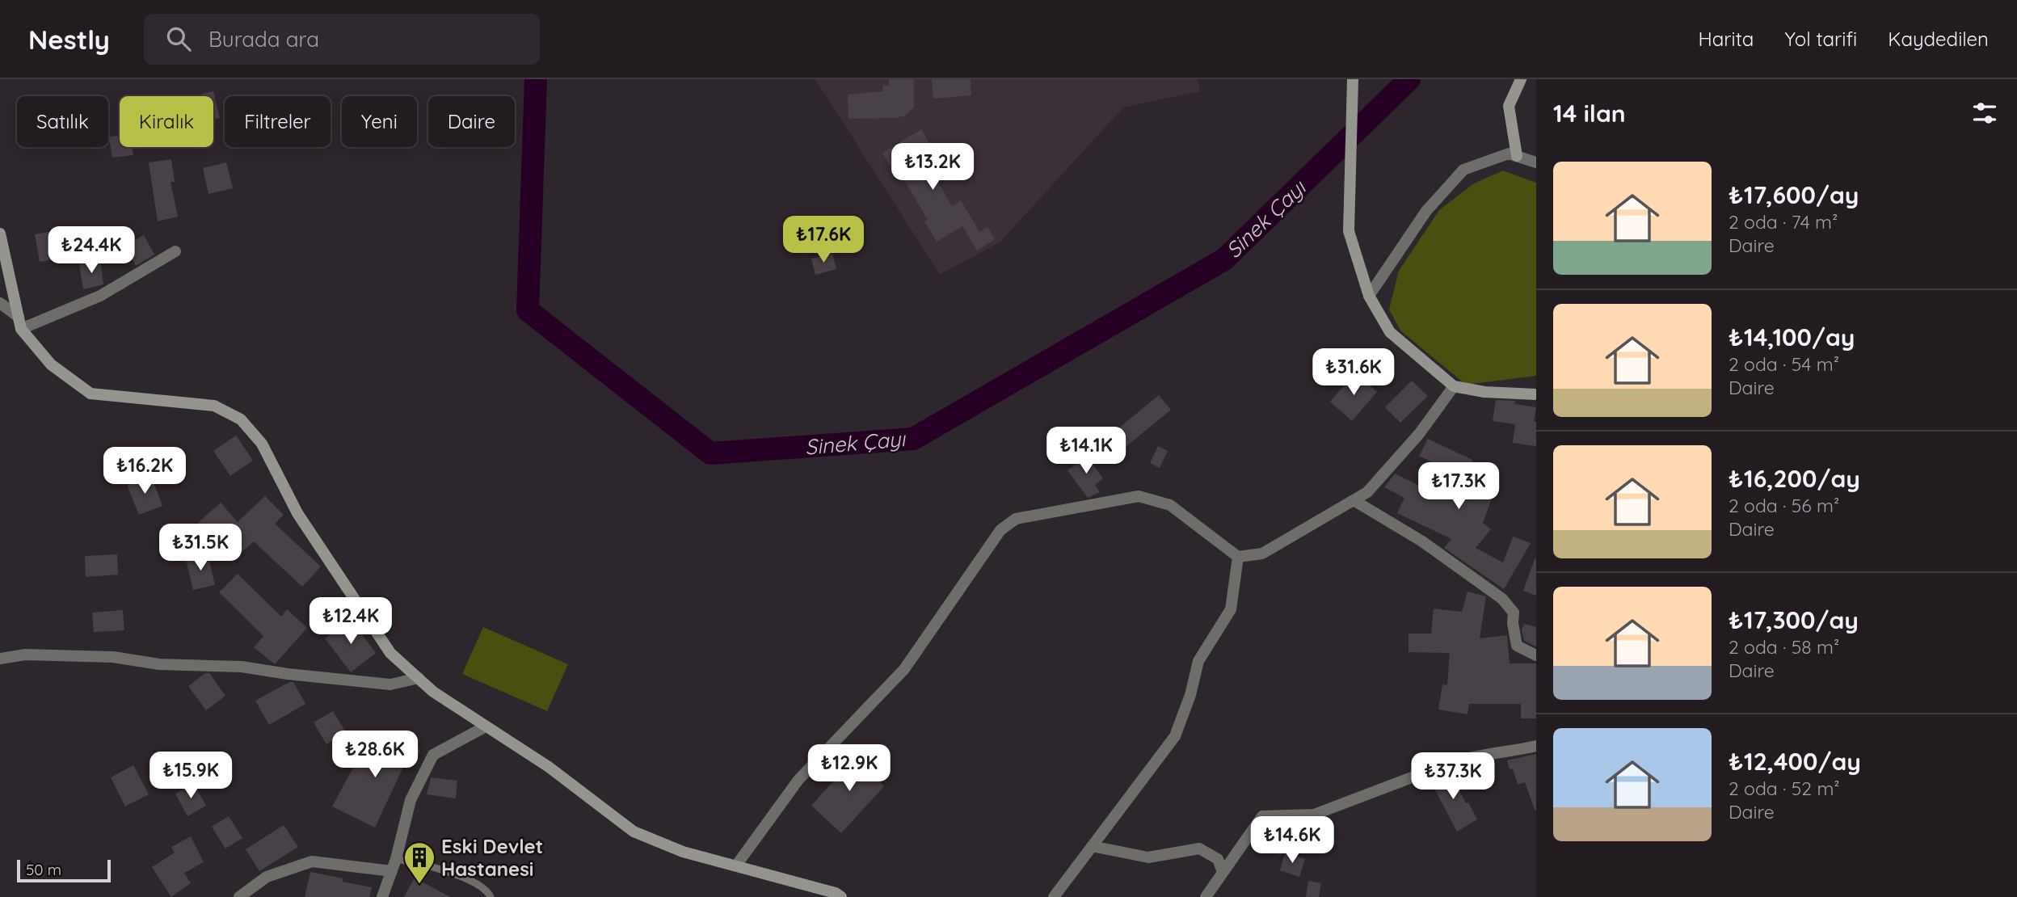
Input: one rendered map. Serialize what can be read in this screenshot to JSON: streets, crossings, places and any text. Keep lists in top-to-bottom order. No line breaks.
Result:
{"water":["Sinek Çayı"],"places":{"building":["Eski Devlet Hastanesi"]},"scale_bar":"50 m","page":{"header":"Nestly","search":"Burada ara","nav":["Harita","Yol tarifi","Kaydedilen"],"heading":"14 ilan","chip":["Satılık","Kiralık","Filtreler","Yeni","Daire"],"price":["₺13.2K","₺17.6K","₺24.4K","₺31.6K","₺14.1K","₺16.2K","₺17.3K","₺31.5K","₺12.4K","₺28.6K","₺12.9K","₺15.9K","₺37.3K","₺14.6K"],"list":[{"name":"₺17,600/ay","note":"2 oda · 74 m² · Daire"},{"name":"₺14,100/ay","note":"2 oda · 54 m² · Daire"},{"name":"₺16,200/ay","note":"2 oda · 56 m² · Daire"},{"name":"₺17,300/ay","note":"2 oda · 58 m² · Daire"},{"name":"₺12,400/ay","note":"2 oda · 52 m² · Daire"}],"scale":"50 m"}}
